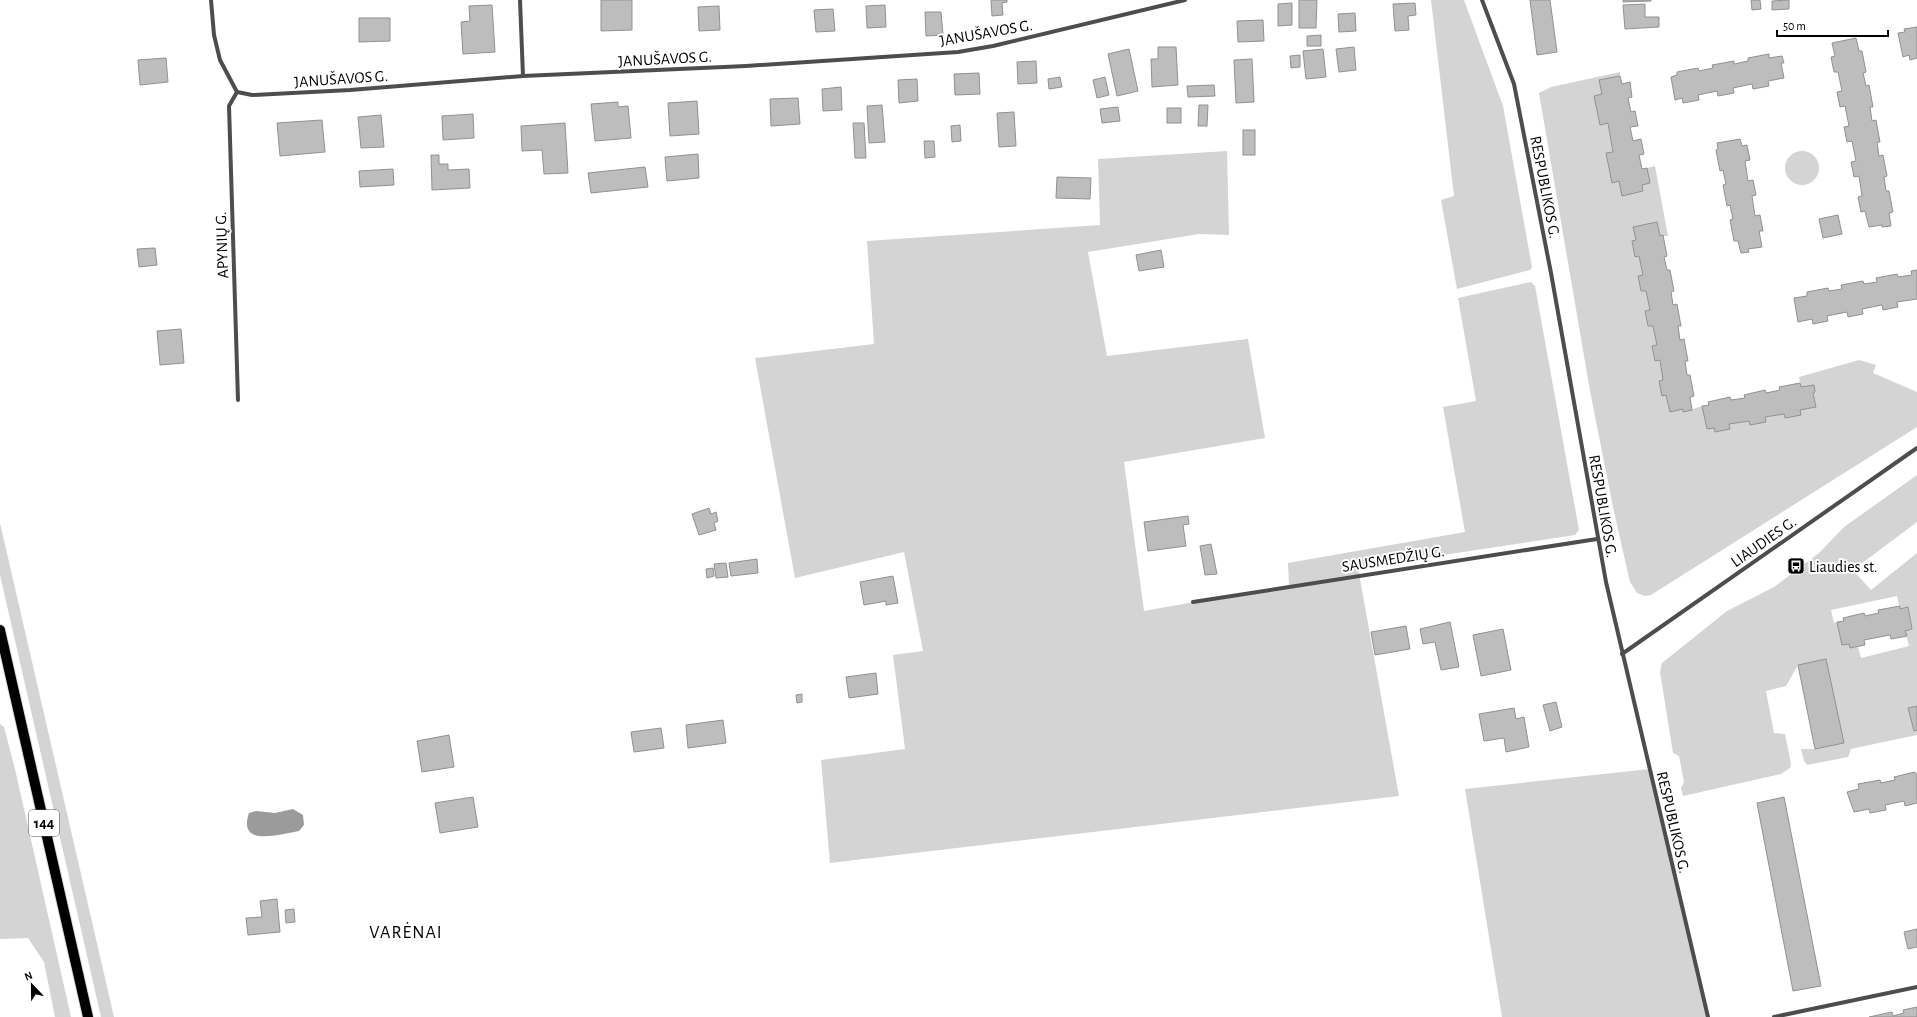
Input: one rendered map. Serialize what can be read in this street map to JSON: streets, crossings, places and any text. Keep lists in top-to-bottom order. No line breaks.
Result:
{"streets":{"main road":["144"],"street":["JANUŠAVOS G.","RESPUBLIKOS G.","APYNIŲ G.","LIAUDIES G.","SAUSMEDŽIŲ G."]},"crossings":[["JANUŠAVOS G.","APYNIŲ G."],["RESPUBLIKOS G.","LIAUDIES G."],["RESPUBLIKOS G.","SAUSMEDŽIŲ G."]],"districts":["VARĖNAI"],"places":{"bus stop":["Liaudies st."]},"scale_bar":"50 m","north":"top"}
